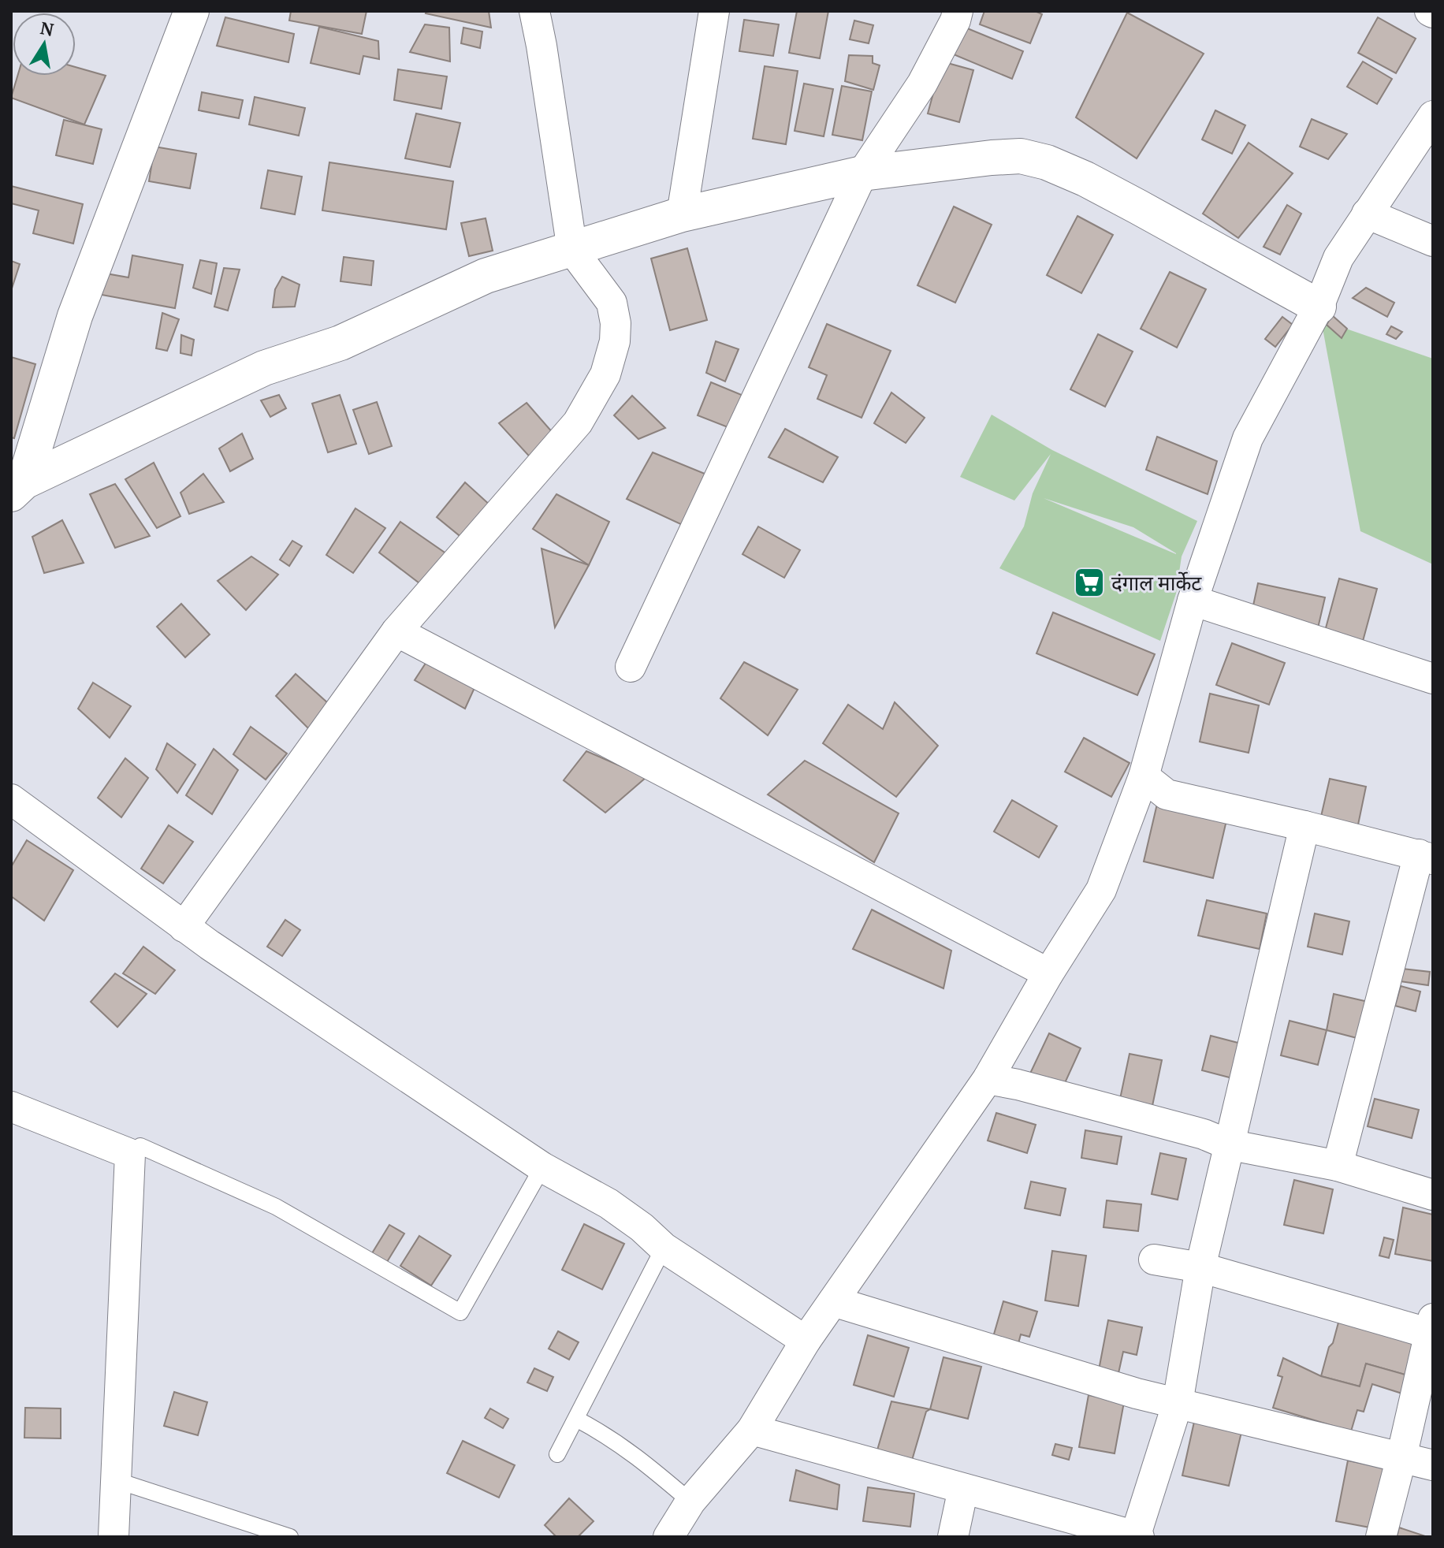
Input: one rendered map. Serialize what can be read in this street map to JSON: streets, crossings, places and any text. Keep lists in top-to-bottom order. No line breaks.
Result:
{"places":{"supermarket":["दंगाल मार्केट"]},"north":"top"}
